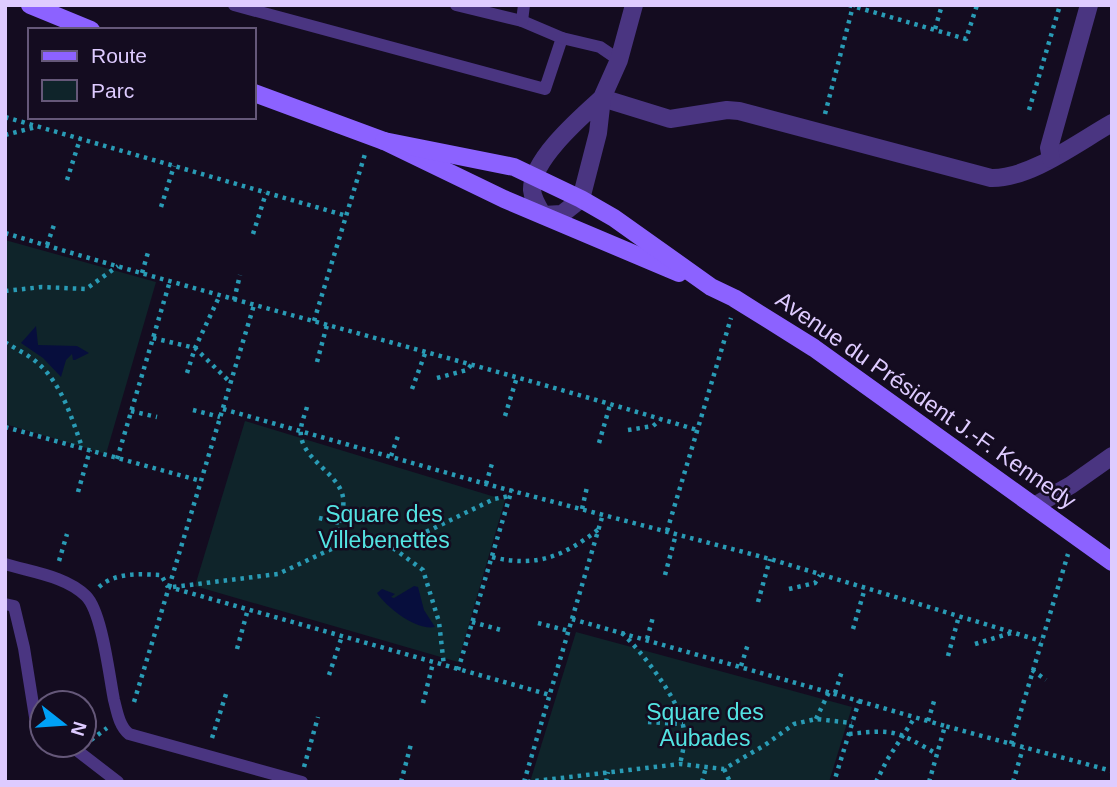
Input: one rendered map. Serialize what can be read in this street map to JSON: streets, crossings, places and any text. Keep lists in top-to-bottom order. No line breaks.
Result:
{"streets":{"main road":["Avenue du Président J.-F. Kennedy"]},"parks":["Square des Villebenettes","Square des Aubades"],"legend":["Route","Parc"],"north":"right"}
